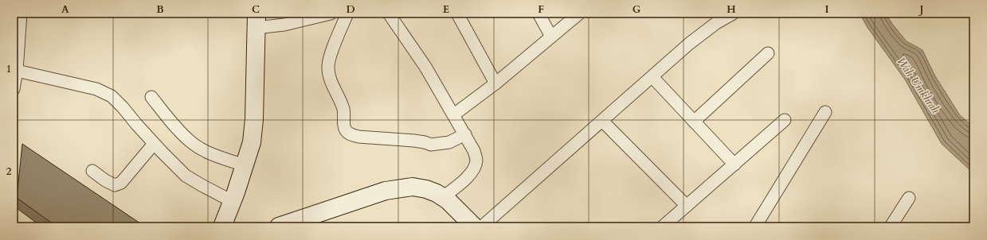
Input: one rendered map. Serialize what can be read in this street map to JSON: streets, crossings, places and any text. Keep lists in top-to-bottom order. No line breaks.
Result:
{"water":["Wah Umkhrah"],"grid":{"columns":["A","B","C","D","E","F","G","H","I","J"],"rows":["1","2"]}}
